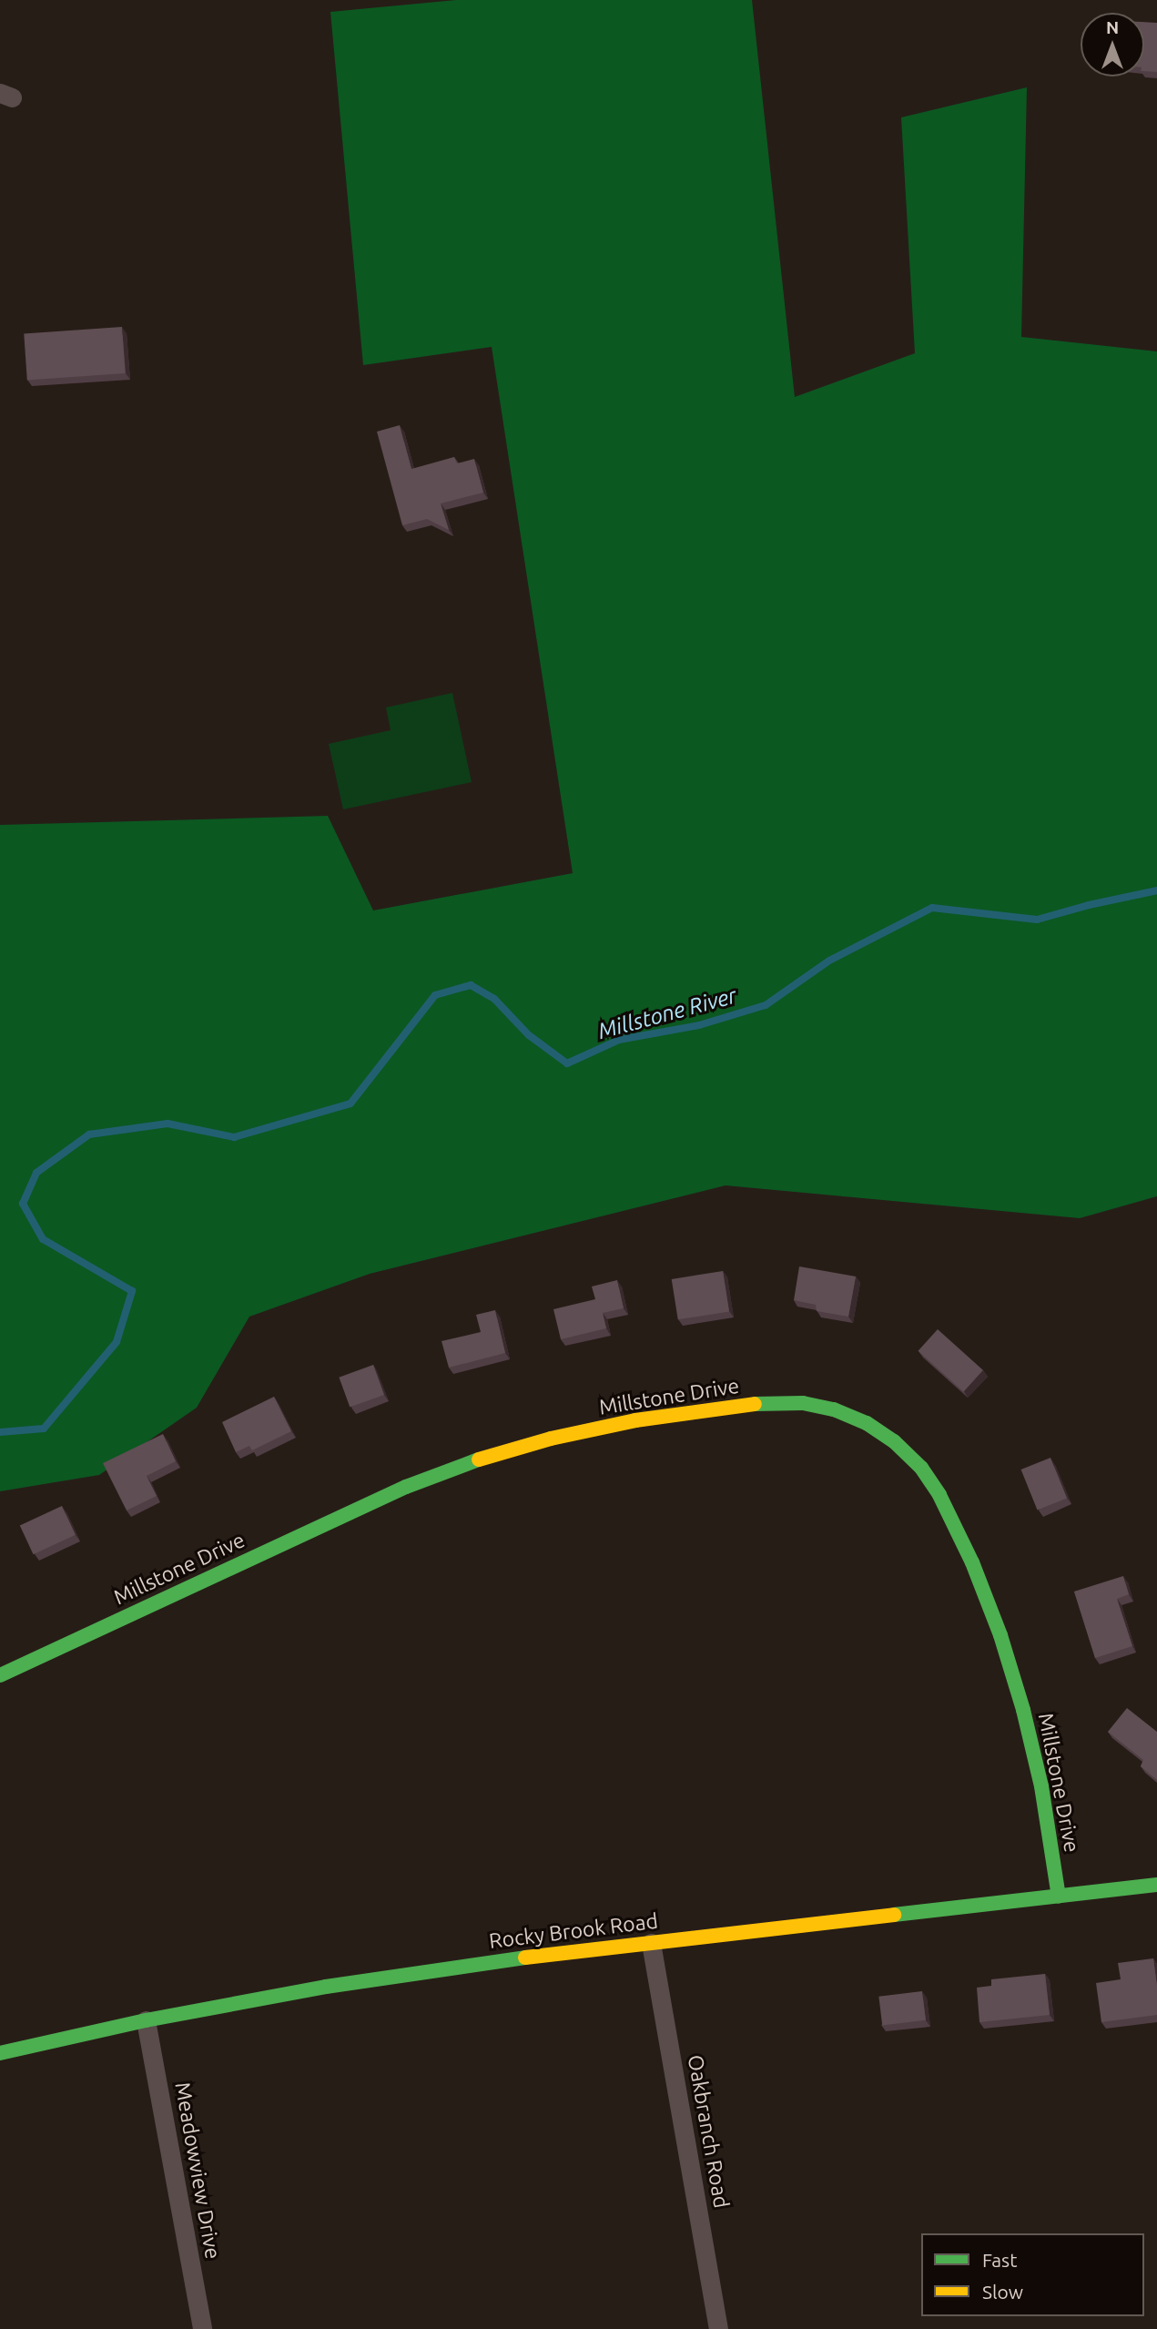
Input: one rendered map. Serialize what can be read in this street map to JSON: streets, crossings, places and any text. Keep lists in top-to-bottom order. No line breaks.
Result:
{"streets":{"street":["Millstone Drive","Rocky Brook Road","Oakbranch Road","Meadowview Drive"]},"crossings":[["Millstone Drive","Rocky Brook Road"],["Rocky Brook Road","Oakbranch Road"],["Rocky Brook Road","Meadowview Drive"]],"water":["Millstone River"],"legend":["Fast","Slow"],"north":"top"}
